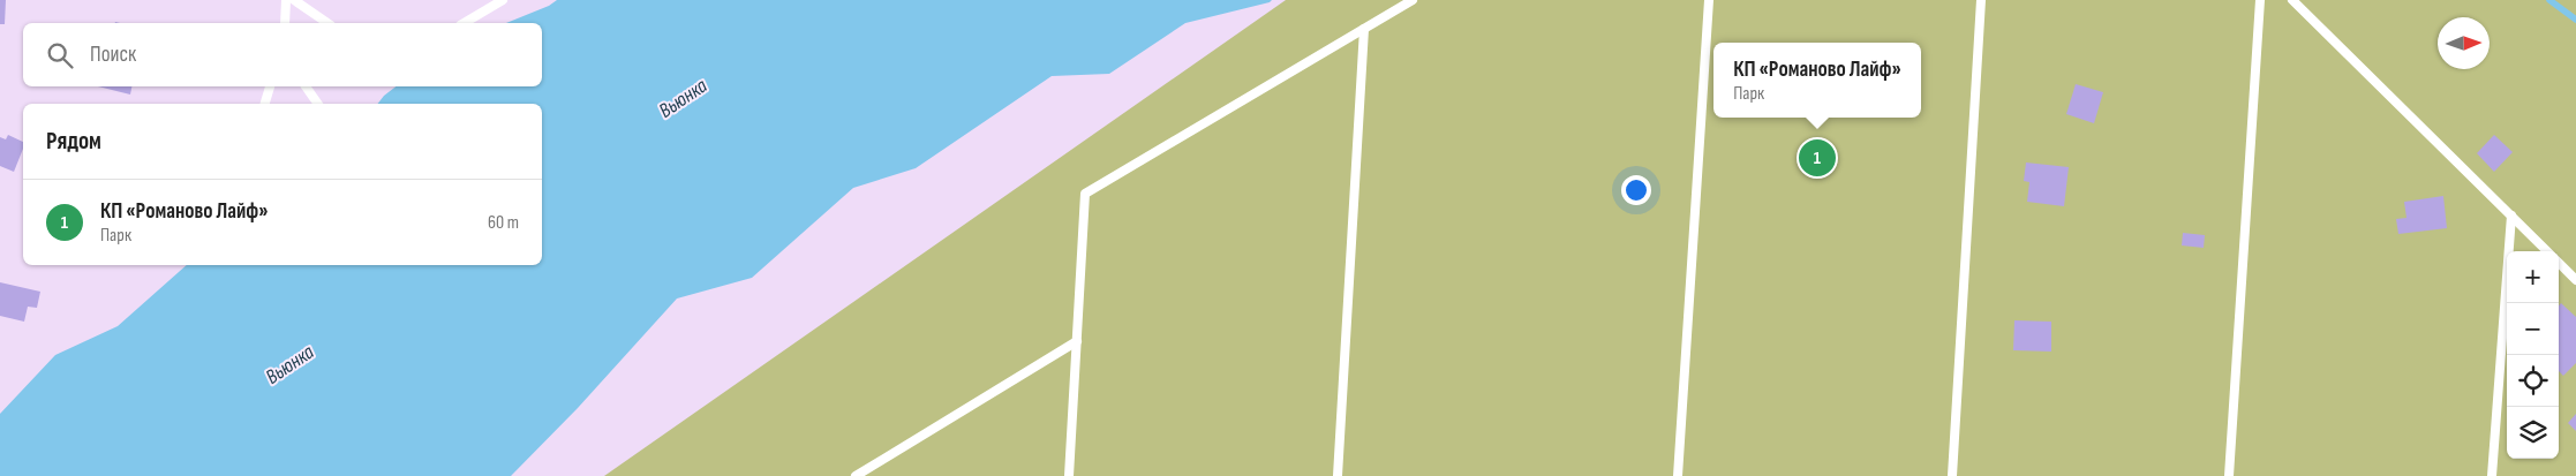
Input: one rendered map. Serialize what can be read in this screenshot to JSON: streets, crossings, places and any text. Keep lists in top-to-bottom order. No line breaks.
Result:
{"water":["Вьюнка"],"north":"right","page":{"search":"Поиск","popup":["КП «Романово Лайф»","Парк"],"heading":"Рядом","pins":"1","list":[{"mark":"1","name":"КП «Романово Лайф»","note":"Парк","value":"60 m"}],"map_buttons":["+","−"]}}
